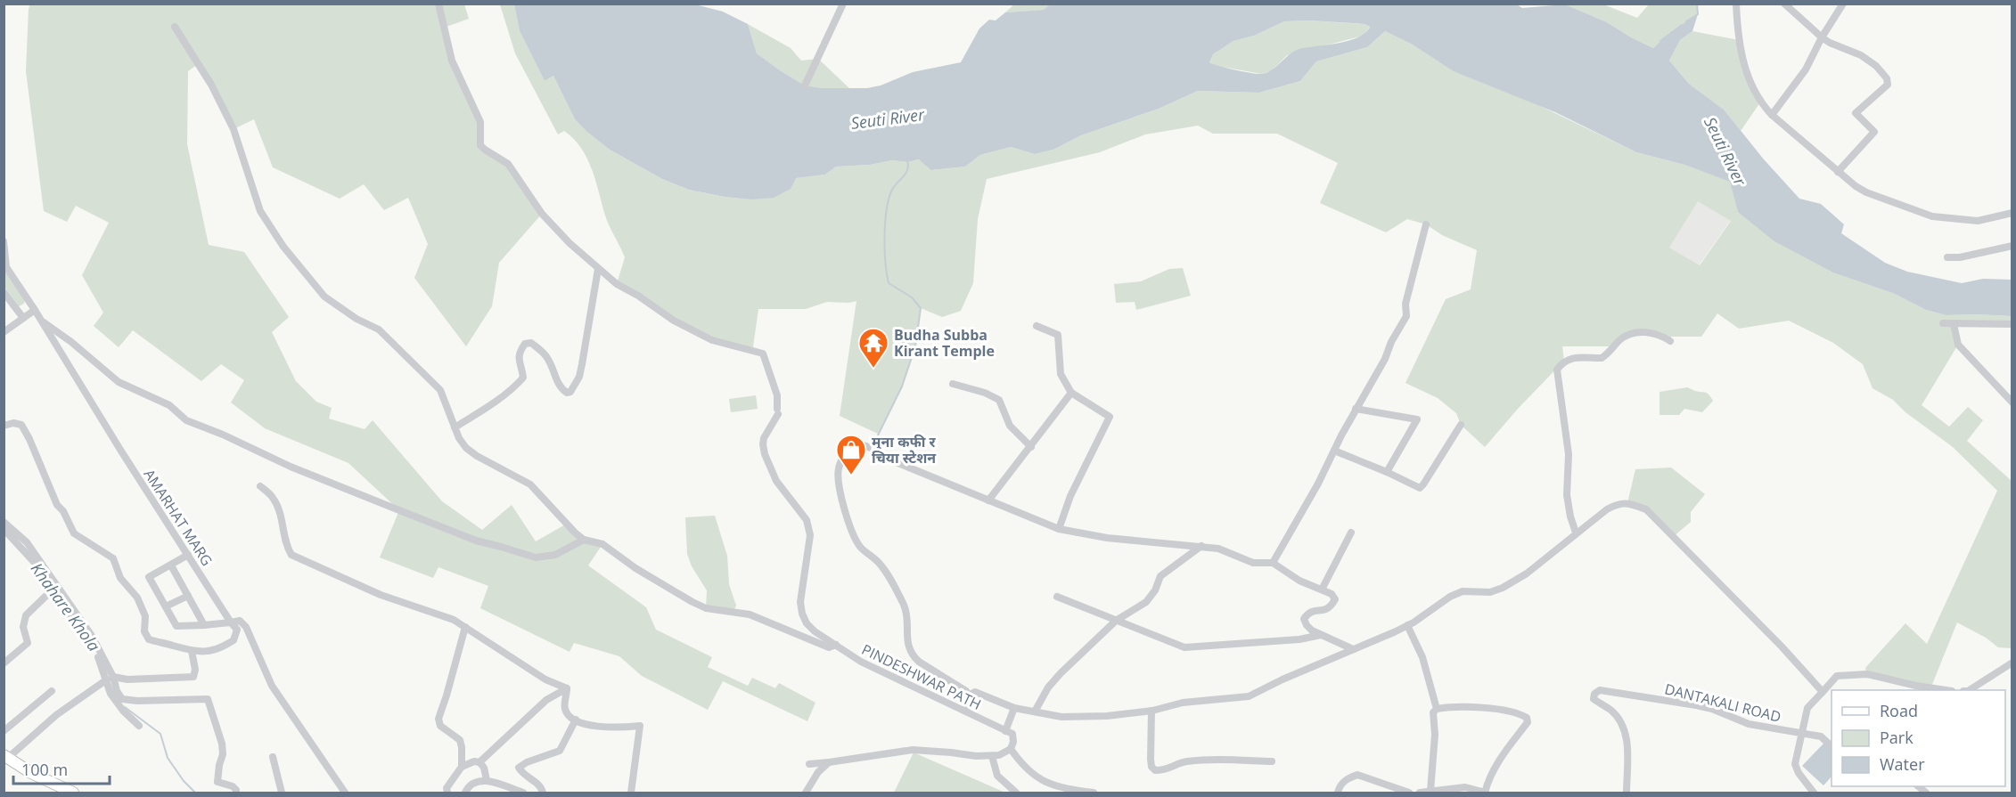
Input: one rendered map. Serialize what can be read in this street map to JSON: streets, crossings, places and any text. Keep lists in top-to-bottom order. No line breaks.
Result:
{"streets":{"street":["AMARHAT MARG","PINDESHWAR PATH","DANTAKALI ROAD"]},"water":["Seuti River","Khahare Khola"],"places":{"temple":["Budha Subba Kirant Temple"],"shop":["मुना कफी र चिया स्टेशन"]},"legend":["Road","Park","Water"],"scale_bar":"100 m"}
